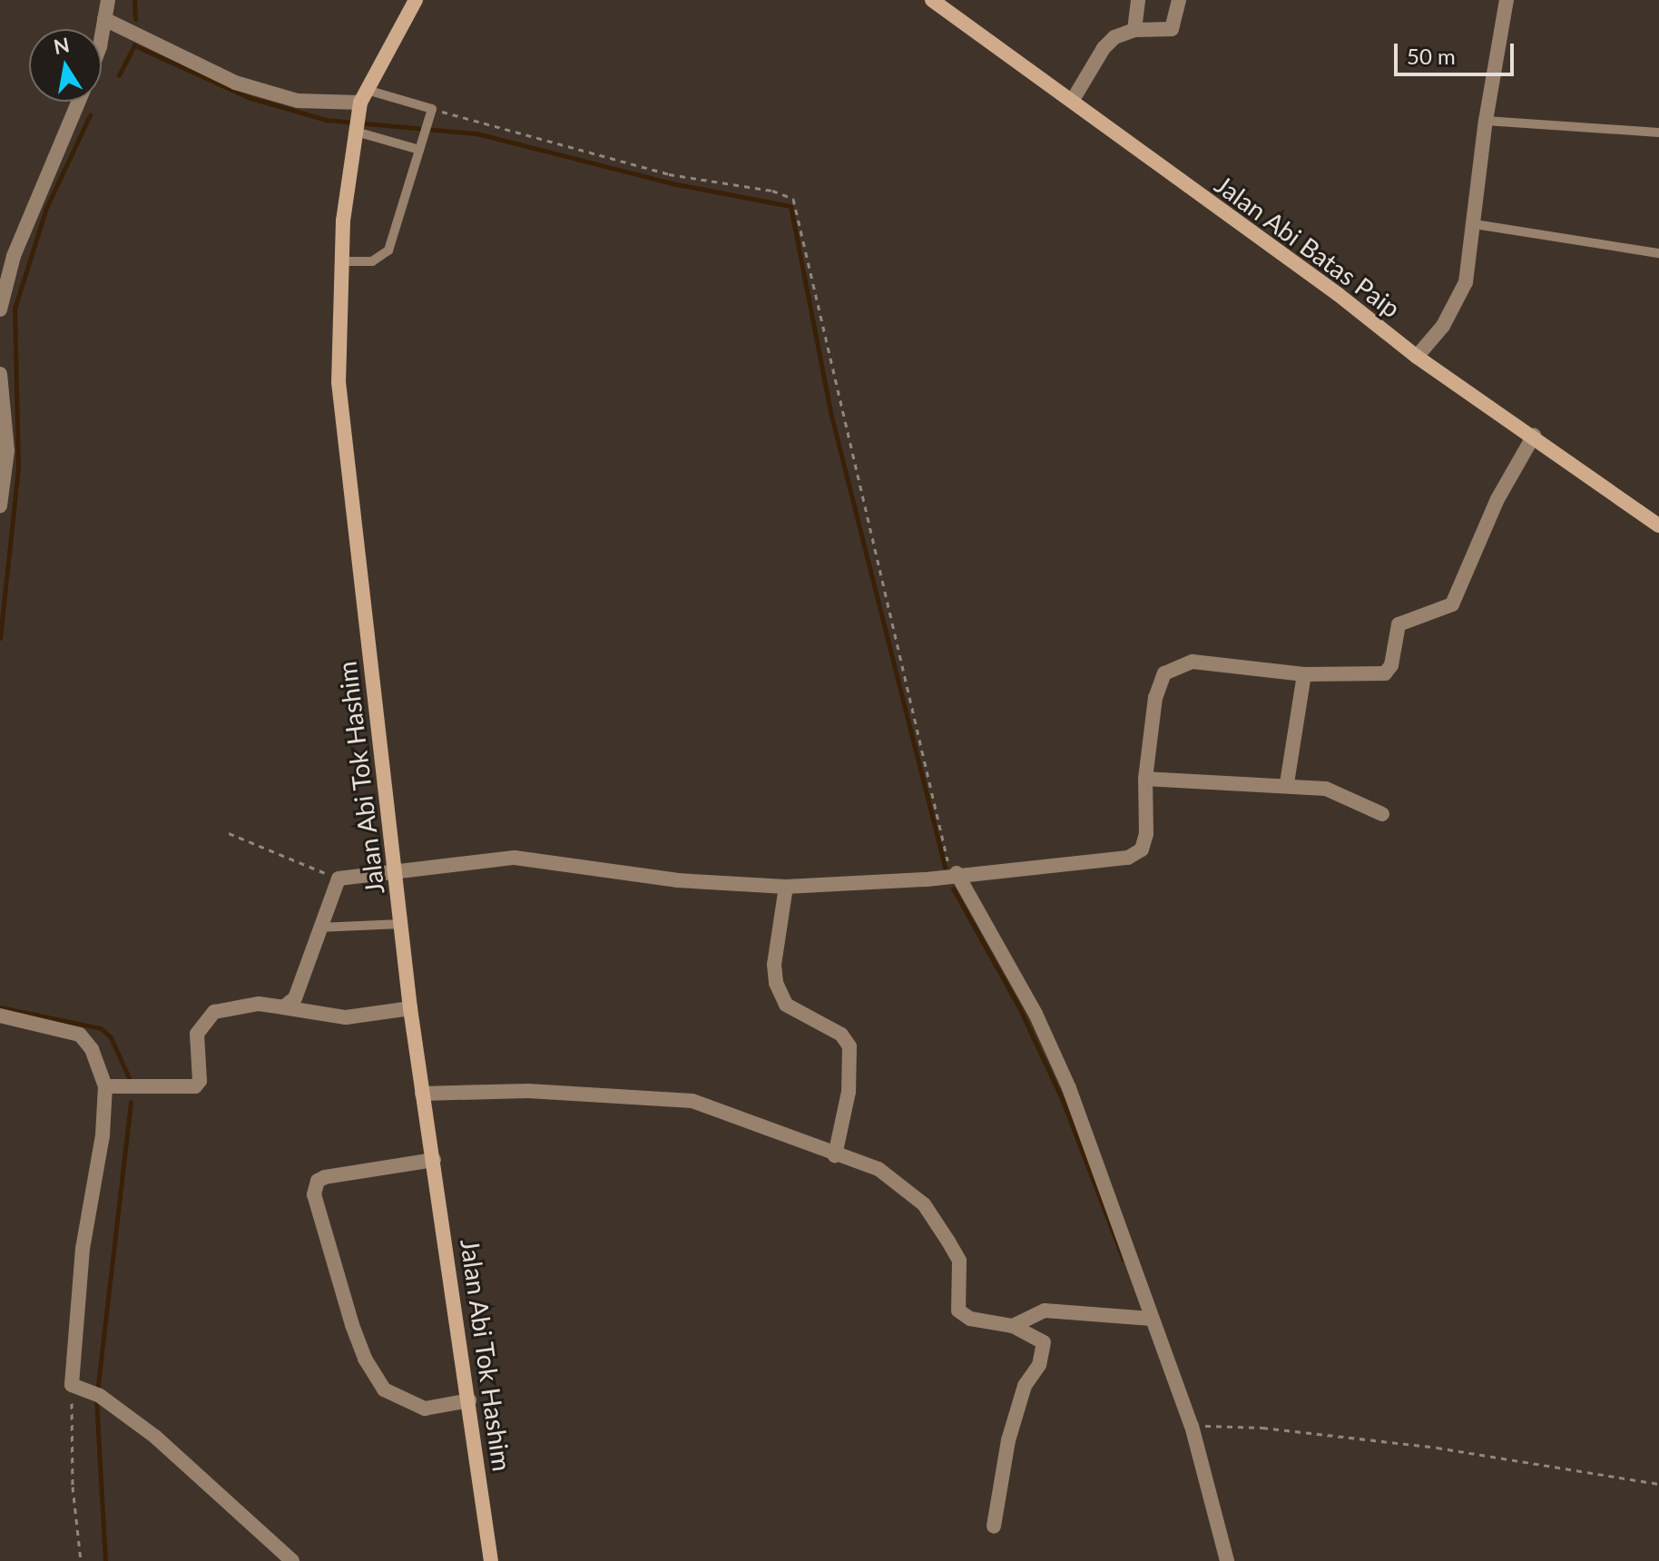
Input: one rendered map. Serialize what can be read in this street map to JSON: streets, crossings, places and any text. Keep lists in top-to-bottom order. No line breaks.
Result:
{"streets":{"main road":["Jalan Abi Batas Paip","Jalan Abi Tok Hashim"]},"scale_bar":"50 m","north":"top"}
